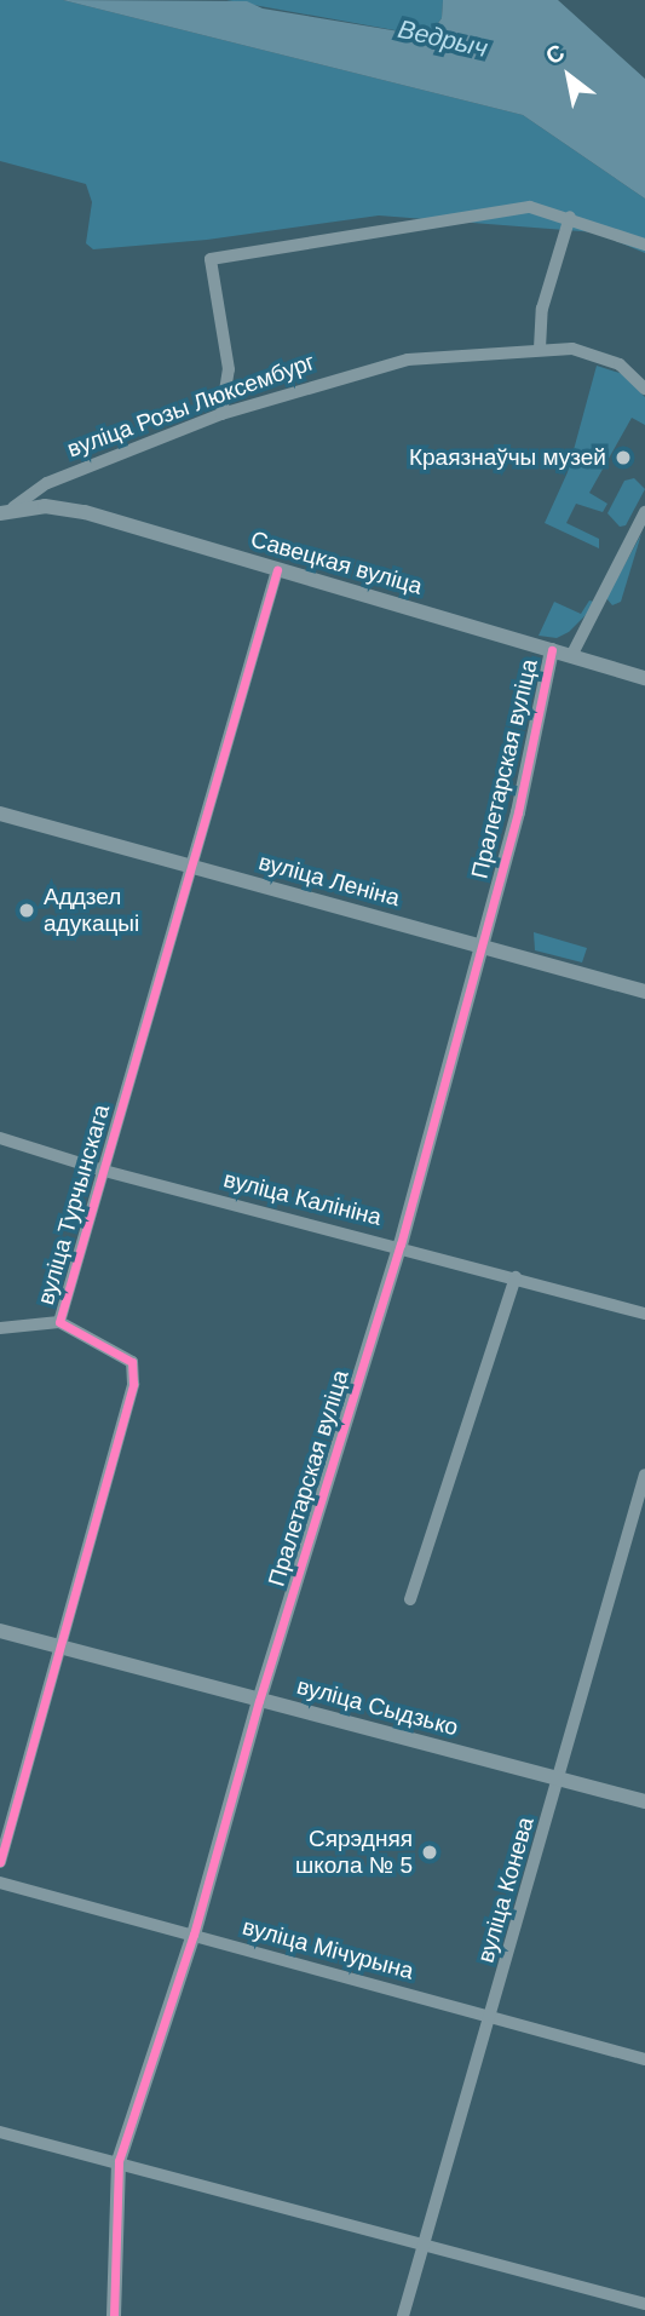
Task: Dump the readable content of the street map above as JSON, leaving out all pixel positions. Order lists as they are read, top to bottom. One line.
{"streets":{"street":["вуліца Розы Люксембург","Савецкая вуліца","Пралетарская вуліца","вуліца Леніна","вуліца Калініна","вуліца Турчынскага","вуліца Сыдзько","вуліца Конева","вуліца Мічурына"]},"crossings":[["вуліца Розы Люксембург","Савецкая вуліца"],["Савецкая вуліца","Пралетарская вуліца"],["Савецкая вуліца","вуліца Турчынскага"],["Пралетарская вуліца","вуліца Леніна"],["Пралетарская вуліца","вуліца Калініна"],["Пралетарская вуліца","вуліца Сыдзько"],["Пралетарская вуліца","вуліца Мічурына"],["вуліца Леніна","вуліца Турчынскага"],["вуліца Калініна","вуліца Турчынскага"],["вуліца Турчынскага","вуліца Сыдзько"],["вуліца Сыдзько","вуліца Конева"],["вуліца Конева","вуліца Мічурына"]],"water":["Ведрыч"],"places":["Краязнаўчы музей","Аддзел адукацыі","Сярэдняя школа № 5"],"north":"top left"}
